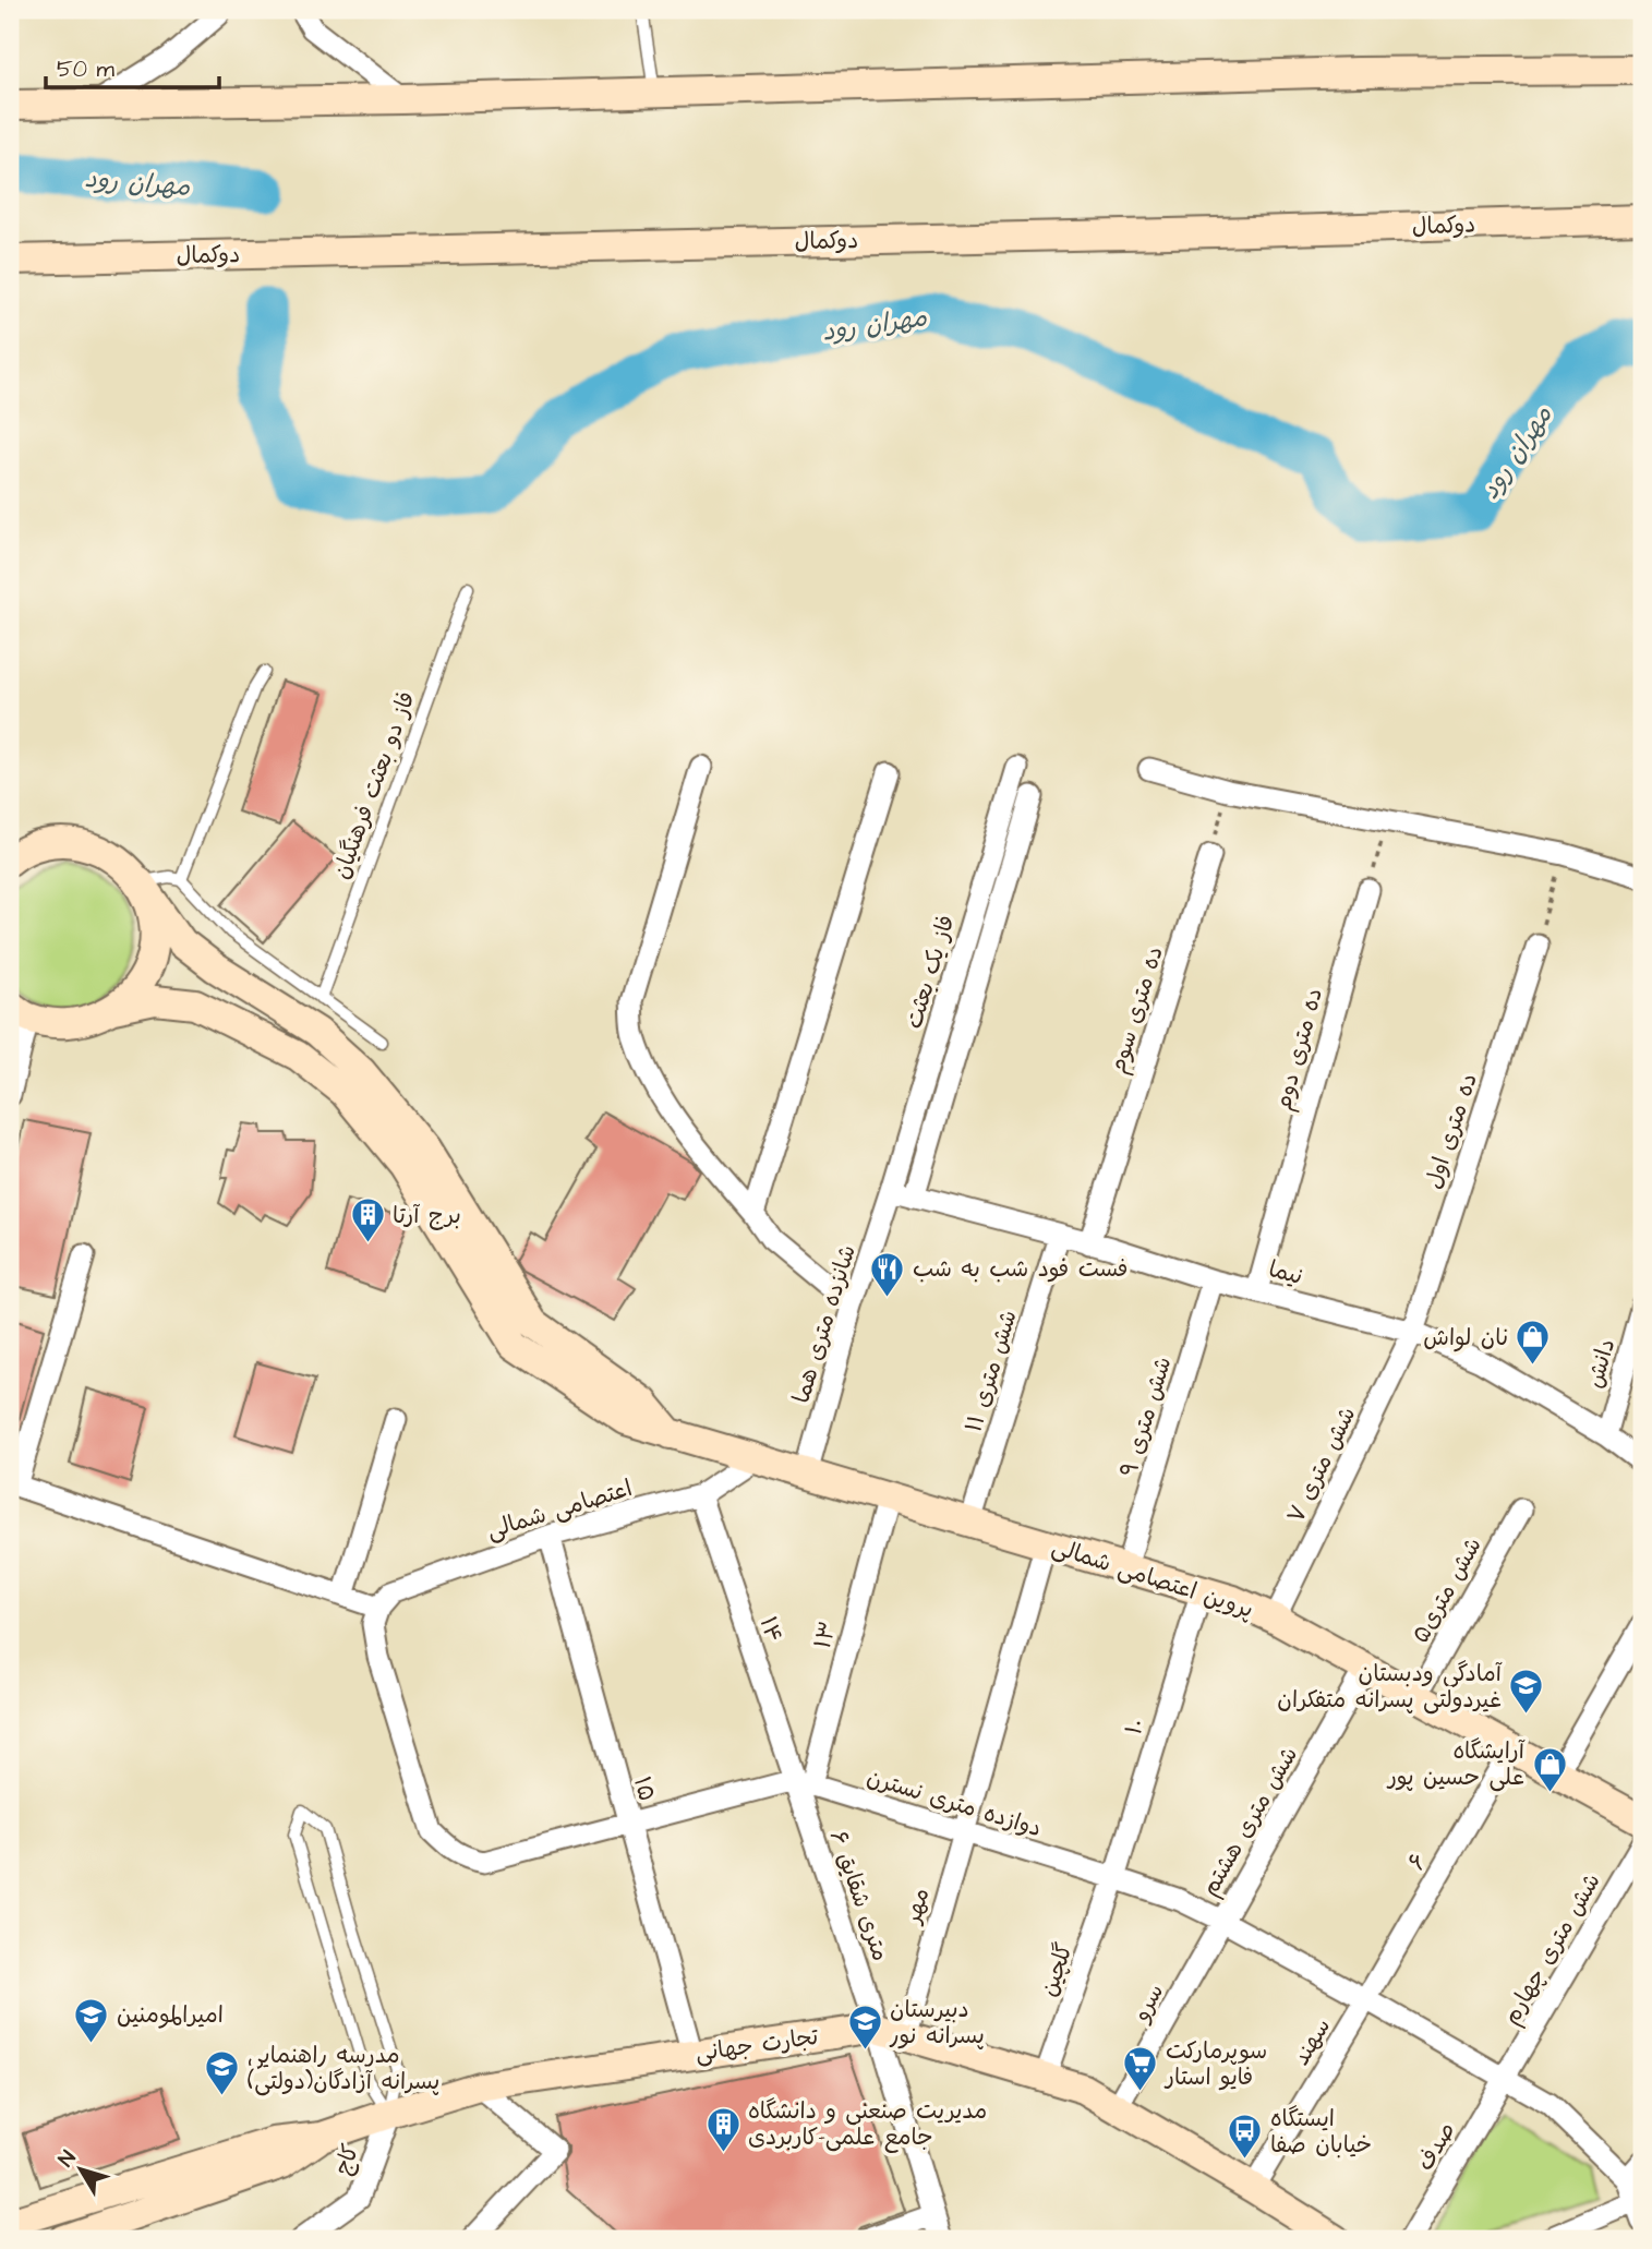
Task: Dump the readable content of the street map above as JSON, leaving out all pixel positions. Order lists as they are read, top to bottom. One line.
{"streets":{"main road":["دوکمال","پروین اعتصامی شمالی","تجارت جهانی"],"street":["فاز یک بعثت","ده متری سوم","ده متری دوم","ده متری اول","نیما","شانزده متری هما","دانش","۱۱ شش متری","۹ شش متری","۷ شش متری","اعتصامی شمالی","۵شش متری","۱۴","۱۳","۱۰","۱۵","دوازده متری نسترن","شش متری هشتم","۶","۶ متری شقایق","مهر","شش متری چهارم","گلچین","سرو","سهند","صدف","کاج"],"lane":["فاز دو بعثت فرهنگیان"]},"crossings":[["فاز یک بعثت","نیما"],["فاز یک بعثت","شانزده متری هما"],["ده متری سوم","نیما"],["ده متری دوم","نیما"],["ده متری اول","نیما"],["ده متری اول","۷ شش متری"],["نیما","شانزده متری هما"],["نیما","دانش"],["نیما","۱۱ شش متری"],["نیما","۹ شش متری"],["نیما","۷ شش متری"],["شانزده متری هما","پروین اعتصامی شمالی"],["۱۱ شش متری","پروین اعتصامی شمالی"],["۹ شش متری","پروین اعتصامی شمالی"],["۷ شش متری","پروین اعتصامی شمالی"],["اعتصامی شمالی","پروین اعتصامی شمالی"],["اعتصامی شمالی","۱۴"],["اعتصامی شمالی","۱۵"],["پروین اعتصامی شمالی","۵شش متری"],["پروین اعتصامی شمالی","۱۳"],["پروین اعتصامی شمالی","۱۰"],["پروین اعتصامی شمالی","شش متری هشتم"],["پروین اعتصامی شمالی","۶"],["پروین اعتصامی شمالی","مهر"],["۱۴","۱۳"],["۱۴","دوازده متری نسترن"],["۱۴","۶ متری شقایق"],["۱۳","دوازده متری نسترن"],["۱۳","۶ متری شقایق"],["۱۰","دوازده متری نسترن"],["۱۰","گلچین"],["۱۵","تجارت جهانی"],["دوازده متری نسترن","شش متری هشتم"],["دوازده متری نسترن","۶"],["دوازده متری نسترن","۶ متری شقایق"],["دوازده متری نسترن","مهر"],["دوازده متری نسترن","شش متری چهارم"],["دوازده متری نسترن","گلچین"],["دوازده متری نسترن","سرو"],["دوازده متری نسترن","سهند"],["دوازده متری نسترن","صدف"],["شش متری هشتم","سرو"],["۶","سهند"],["۶ متری شقایق","تجارت جهانی"],["مهر","تجارت جهانی"],["شش متری چهارم","صدف"],["گلچین","تجارت جهانی"],["سرو","تجارت جهانی"],["سهند","تجارت جهانی"],["تجارت جهانی","کاج"]],"water":["مهران رود"],"places":{"building":["برج آرتا","مدیریت صنعنی و دانشگاه جامع علمی-کاربردی"],"restaurant":["فست فود شب به شب"],"shop":["نان لواش","آرایشگاه علی حسین پور"],"school or university":["آمادگی ودبستان غیردولتی پسرانه متفکران","امیرالمومنین","دبیرستان پسرانه نور","مدرسه راهنمایی پسرانه آزادگان(دولتی)"],"supermarket":["سوپرمارکت فایو استار"],"bus stop":["ایستگاه خیابان صفا"]},"scale_bar":"50 m","north":"top left"}
